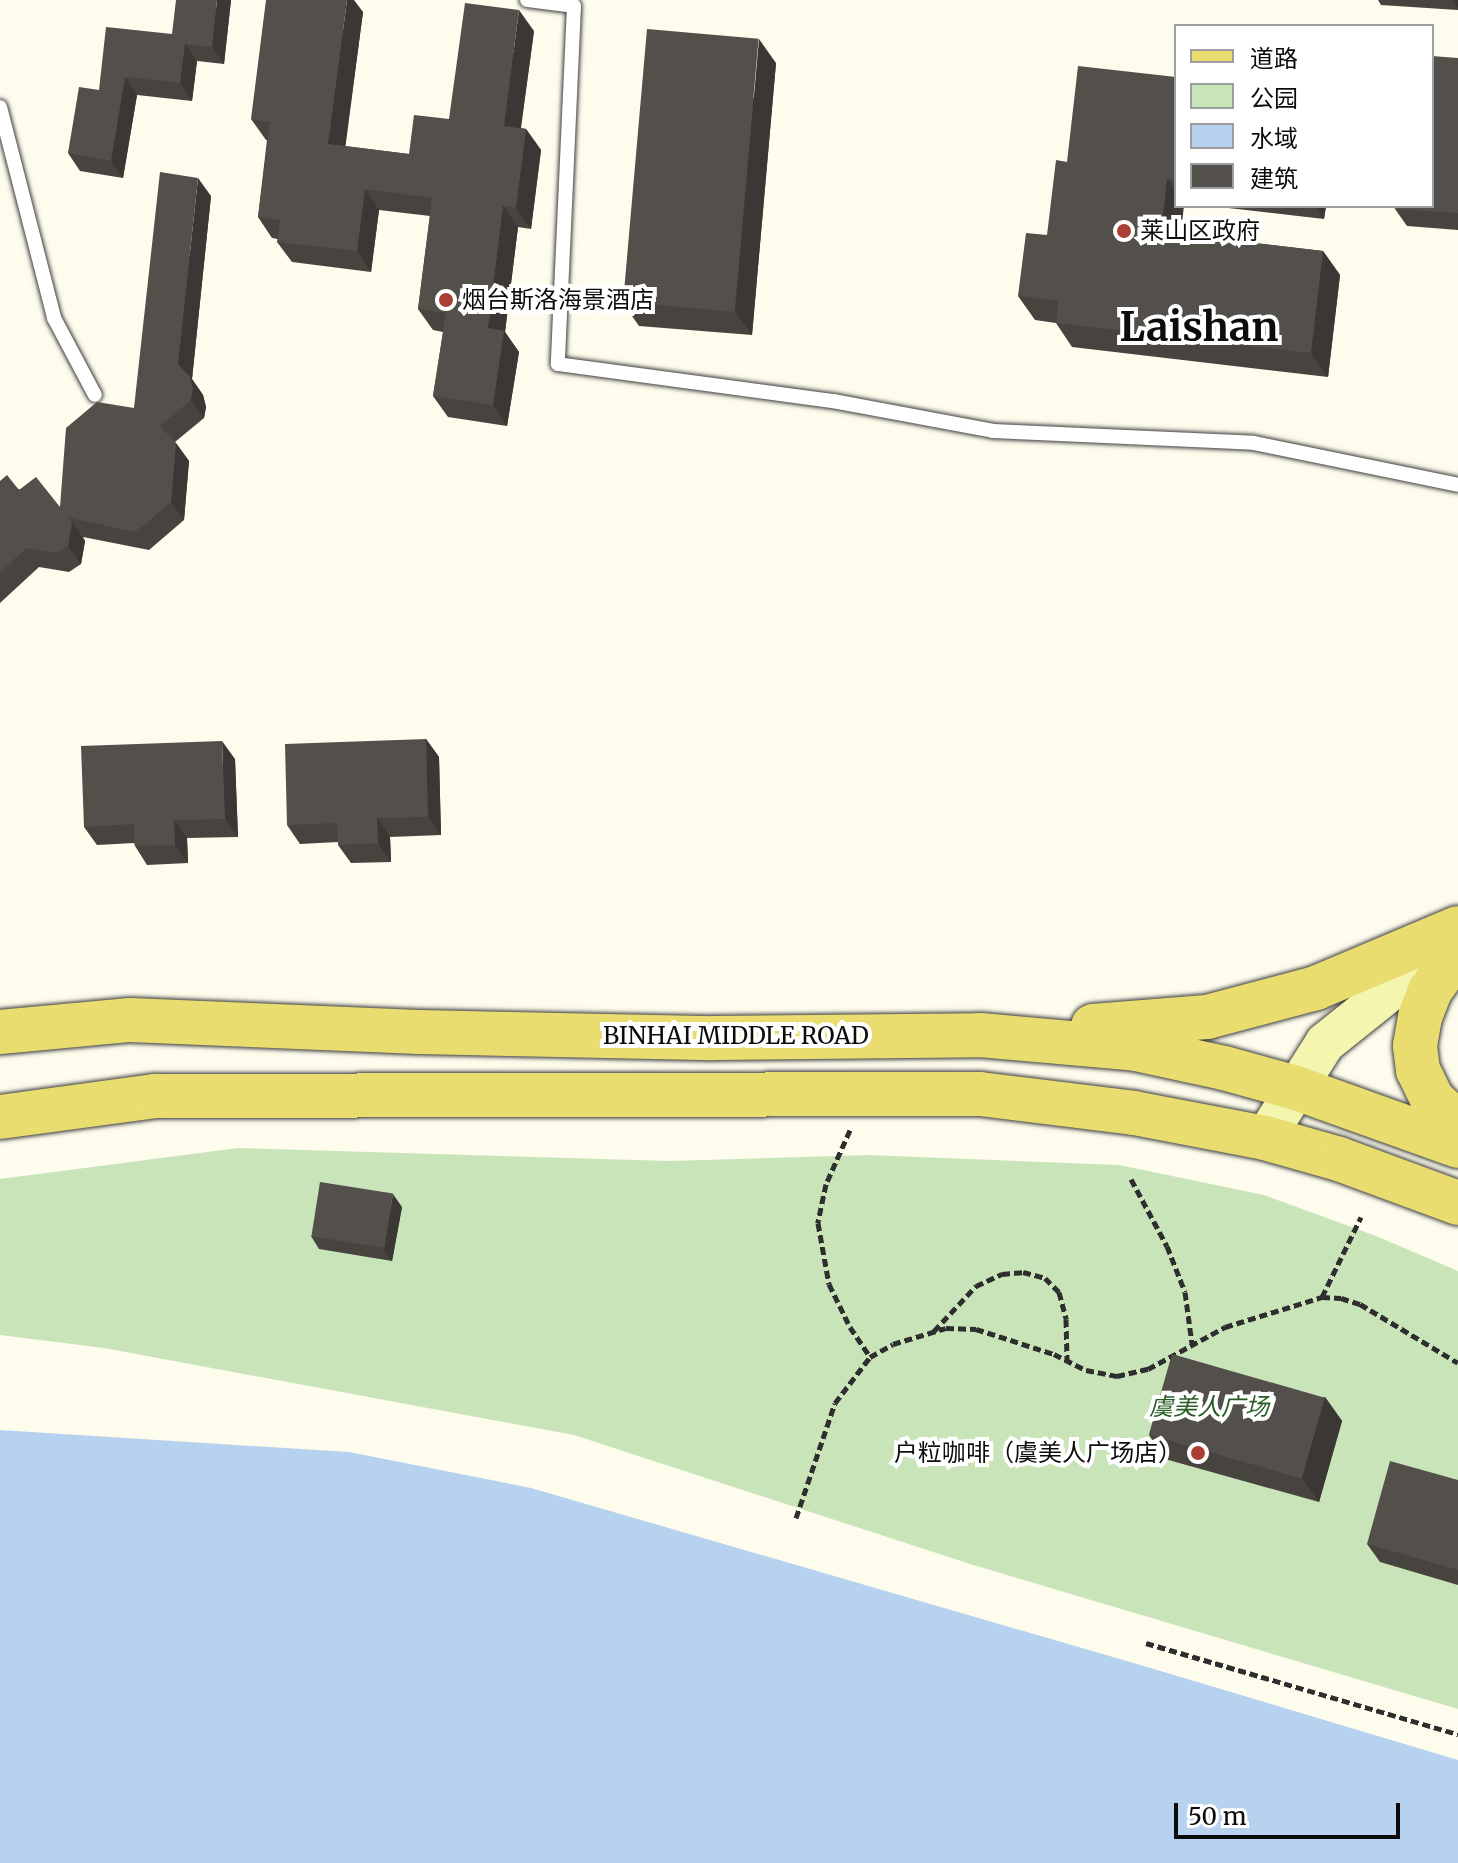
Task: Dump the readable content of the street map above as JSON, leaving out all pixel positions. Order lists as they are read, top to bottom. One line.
{"streets":{"main road":["BINHAI MIDDLE ROAD"]},"districts":["Laishan"],"parks":["虞美人广场"],"places":["莱山区政府","烟台斯洛海景酒店","户粒咖啡（虞美人广场店）"],"legend":["道路","公园","水域","建筑"],"scale_bar":"50 m"}
